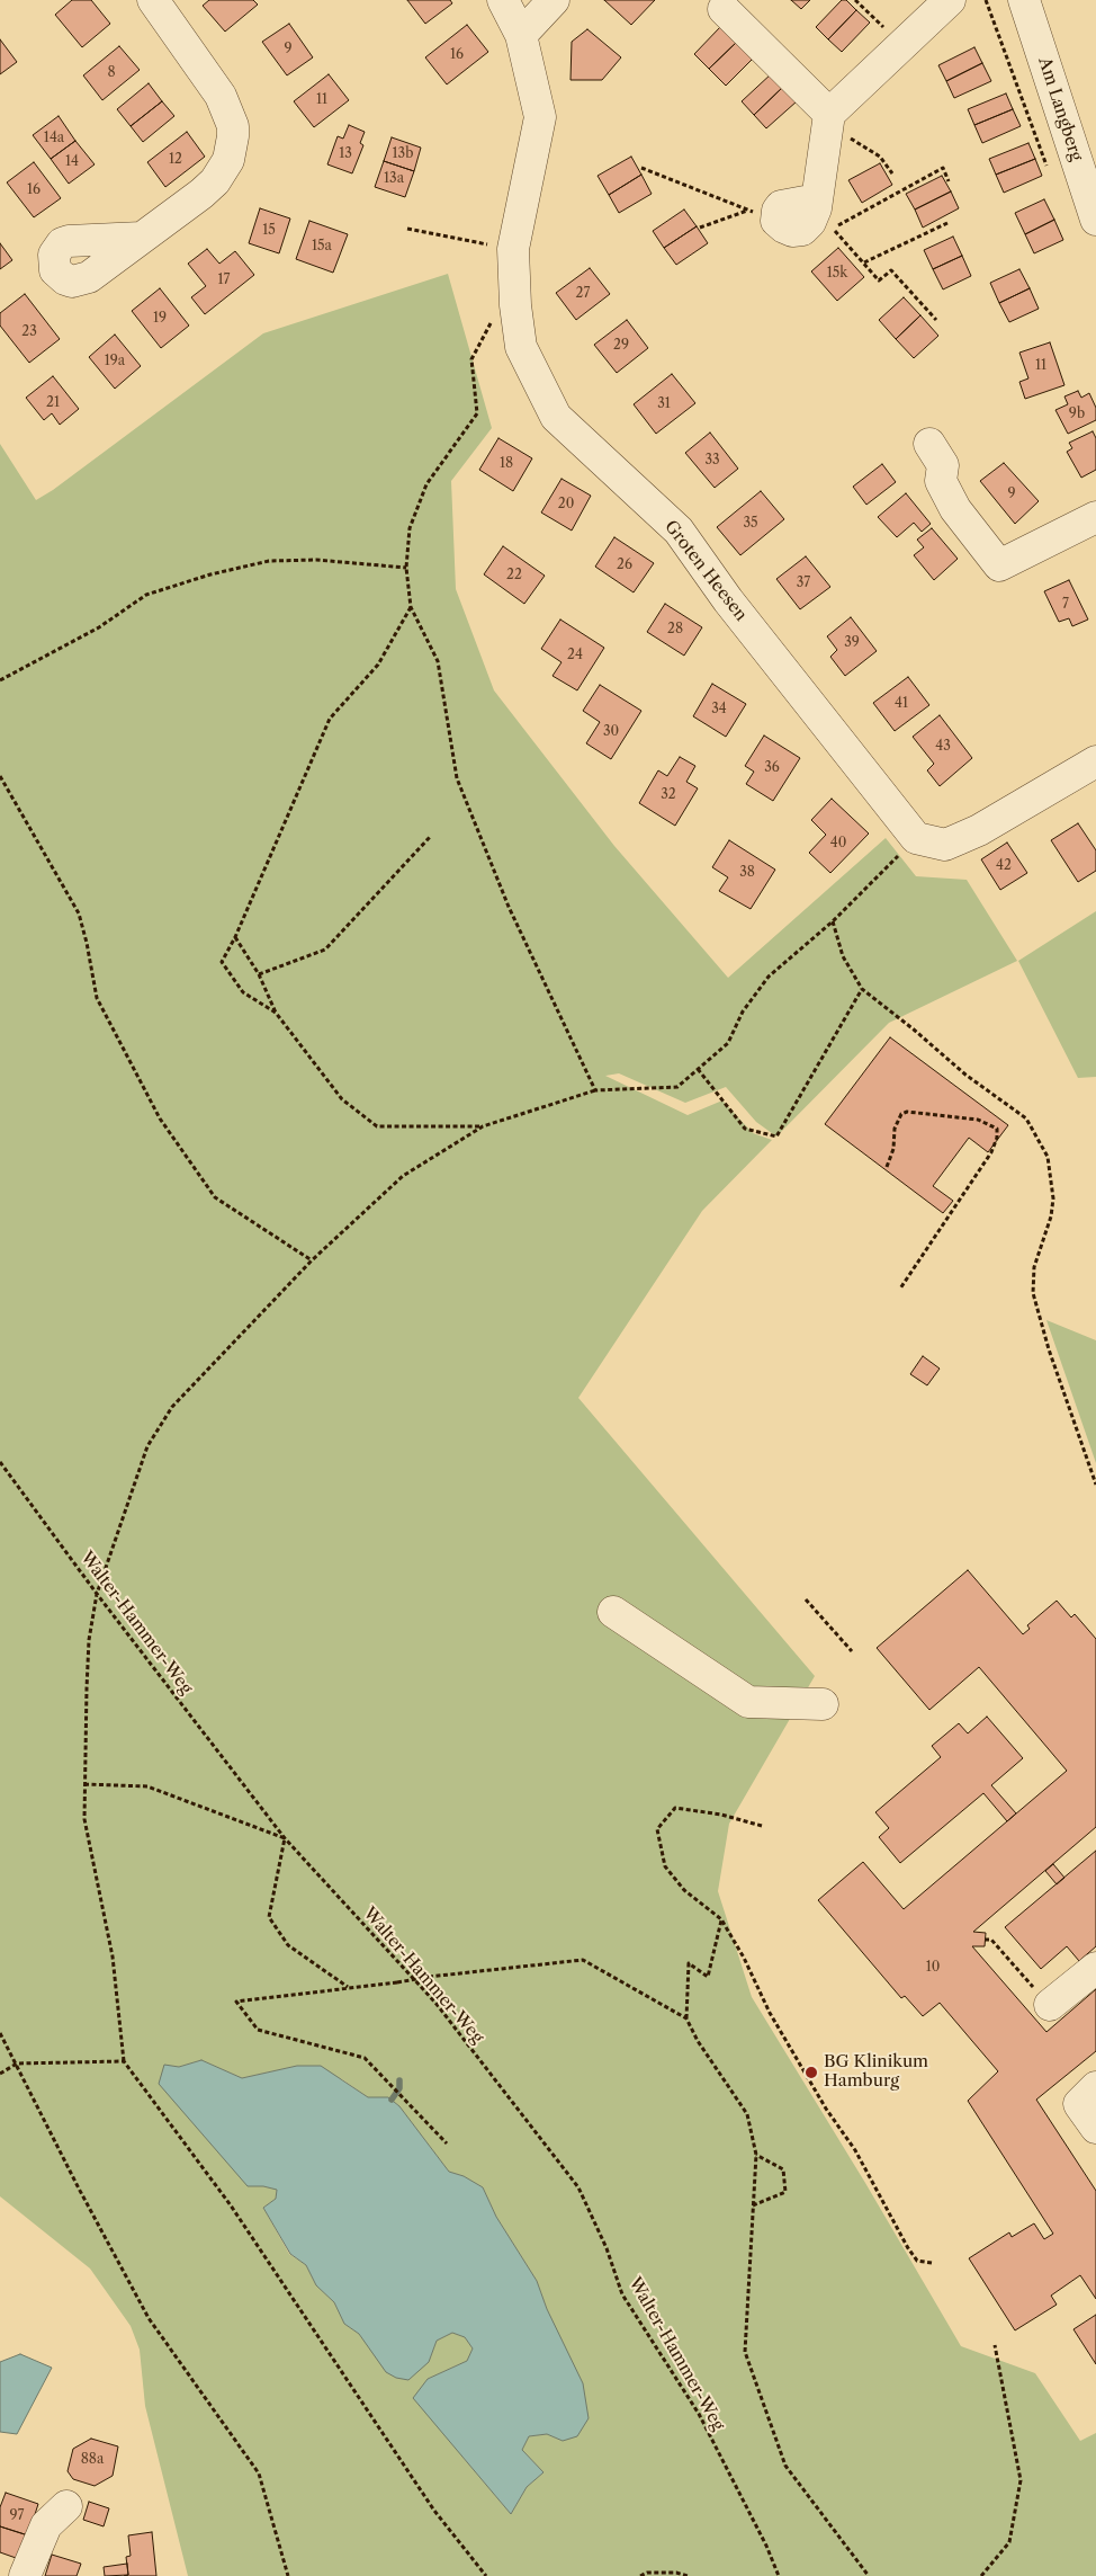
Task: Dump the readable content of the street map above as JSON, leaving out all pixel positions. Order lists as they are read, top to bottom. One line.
{"streets":{"street":["Am Langberg","Groten Heesen"],"path":["Walter-Hammer-Weg"]},"places":["BG Klinikum Hamburg"],"house_numbers":["9","16","8","11","14a","13","13b","12","14","13a","16","15","15a","15k","17","27","19","23","29","19a","11","21","31","9b","33","18","9","20","35","26","22","37","7","28","39","24","41","34","30","43","36","32","40","42","38","10","88a","97"]}
